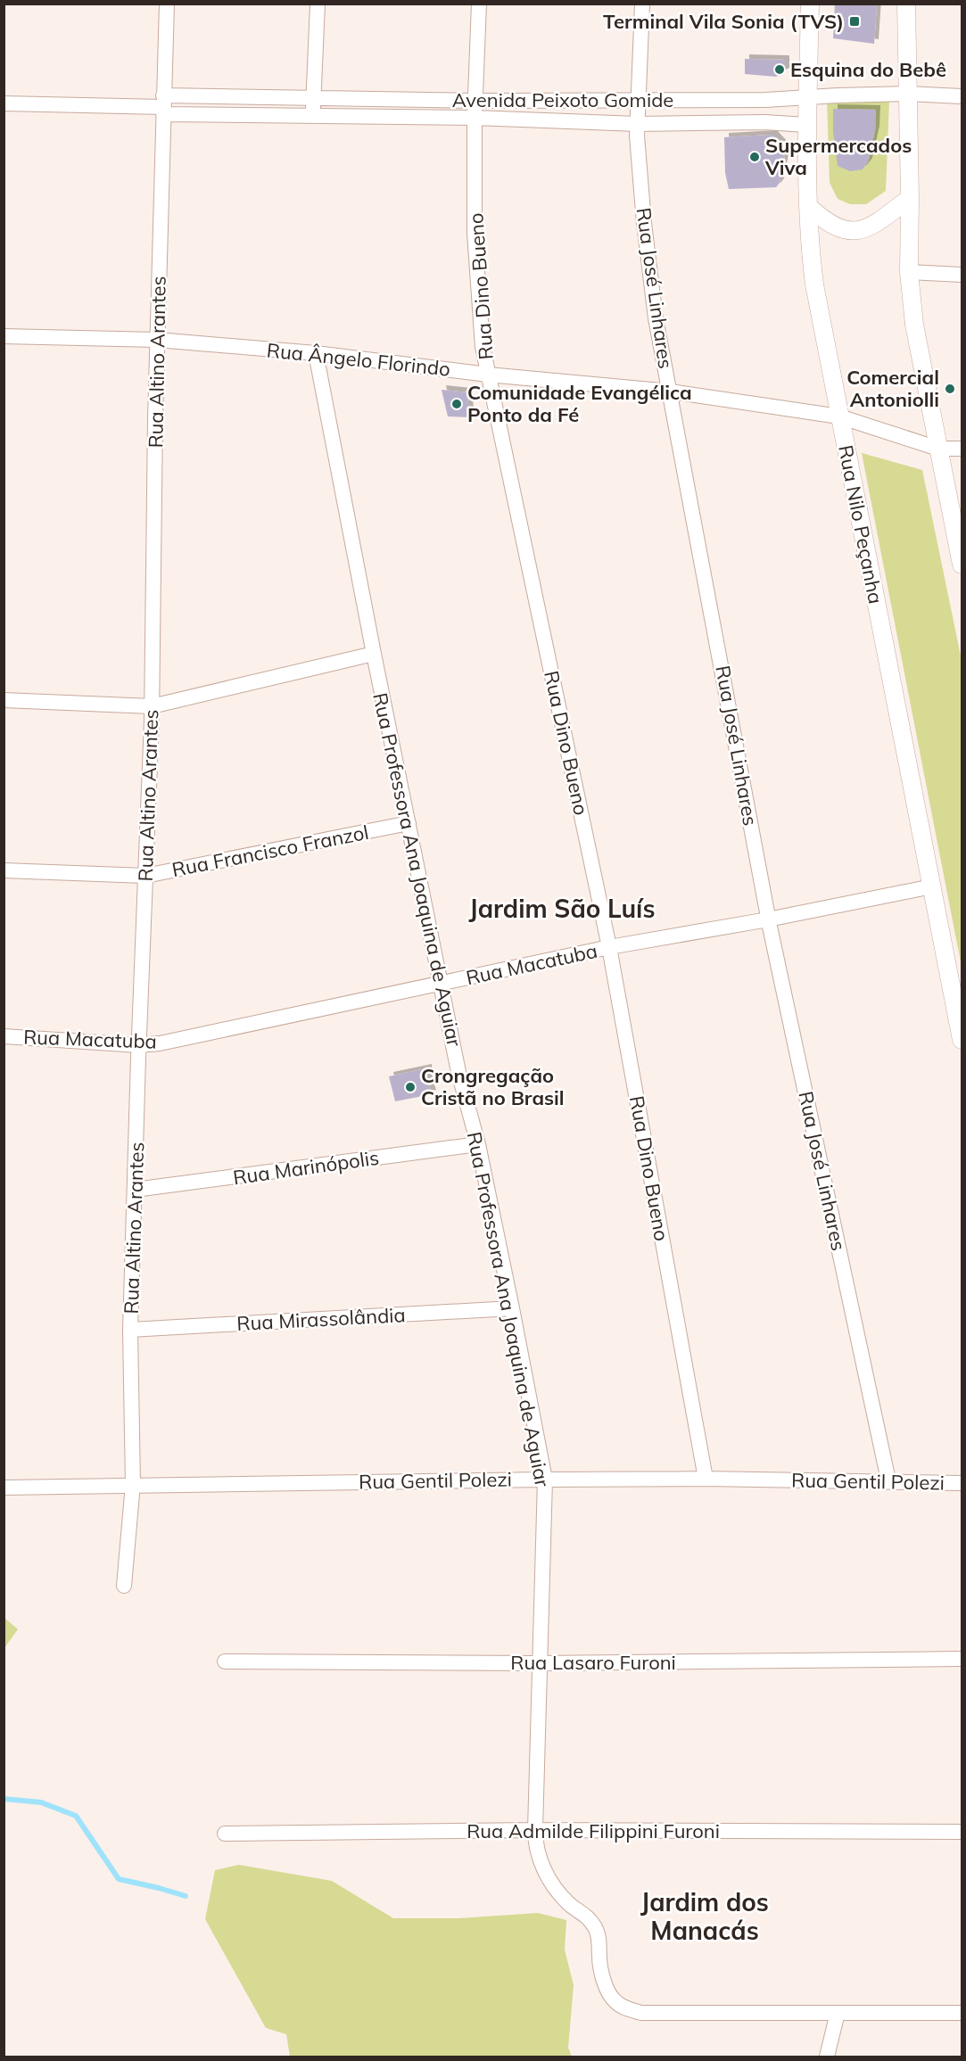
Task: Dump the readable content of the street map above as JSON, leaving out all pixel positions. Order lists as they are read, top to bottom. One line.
{"streets":{"street":["Avenida Peixoto Gomide","Rua Dino Bueno","Rua José Linhares","Rua Ângelo Florindo","Rua Altino Arantes","Rua Nilo Peçanha","Rua Francisco Franzol","Rua Professora Ana Joaquina de Aguiar","Rua Macatuba","Rua Marinópolis","Rua Mirassolândia","Rua Gentil Polezi","Rua Lasaro Furoni","Rua Admilde Filippini Furoni"]},"crossings":[["Avenida Peixoto Gomide","Rua Dino Bueno"],["Avenida Peixoto Gomide","Rua José Linhares"],["Avenida Peixoto Gomide","Rua Altino Arantes"],["Avenida Peixoto Gomide","Rua Nilo Peçanha"],["Rua Dino Bueno","Rua Ângelo Florindo"],["Rua Dino Bueno","Rua Macatuba"],["Rua Dino Bueno","Rua Gentil Polezi"],["Rua José Linhares","Rua Ângelo Florindo"],["Rua José Linhares","Rua Macatuba"],["Rua José Linhares","Rua Gentil Polezi"],["Rua Ângelo Florindo","Rua Altino Arantes"],["Rua Ângelo Florindo","Rua Nilo Peçanha"],["Rua Ângelo Florindo","Rua Professora Ana Joaquina de Aguiar"],["Rua Altino Arantes","Rua Francisco Franzol"],["Rua Altino Arantes","Rua Macatuba"],["Rua Altino Arantes","Rua Marinópolis"],["Rua Altino Arantes","Rua Mirassolândia"],["Rua Altino Arantes","Rua Gentil Polezi"],["Rua Nilo Peçanha","Rua Macatuba"],["Rua Francisco Franzol","Rua Professora Ana Joaquina de Aguiar"],["Rua Professora Ana Joaquina de Aguiar","Rua Macatuba"],["Rua Professora Ana Joaquina de Aguiar","Rua Marinópolis"],["Rua Professora Ana Joaquina de Aguiar","Rua Mirassolândia"],["Rua Professora Ana Joaquina de Aguiar","Rua Gentil Polezi"],["Rua Professora Ana Joaquina de Aguiar","Rua Lasaro Furoni"],["Rua Professora Ana Joaquina de Aguiar","Rua Admilde Filippini Furoni"]],"districts":["Jardim São Luís","Jardim dos Manacás"],"places":{"transit":["Terminal Vila Sonia (TVS)"],"other":["Esquina do Bebê","Supermercados Viva","Comercial Antoniolli","Comunidade Evangélica Ponto da Fé","Crongregação Cristã no Brasil"]}}
